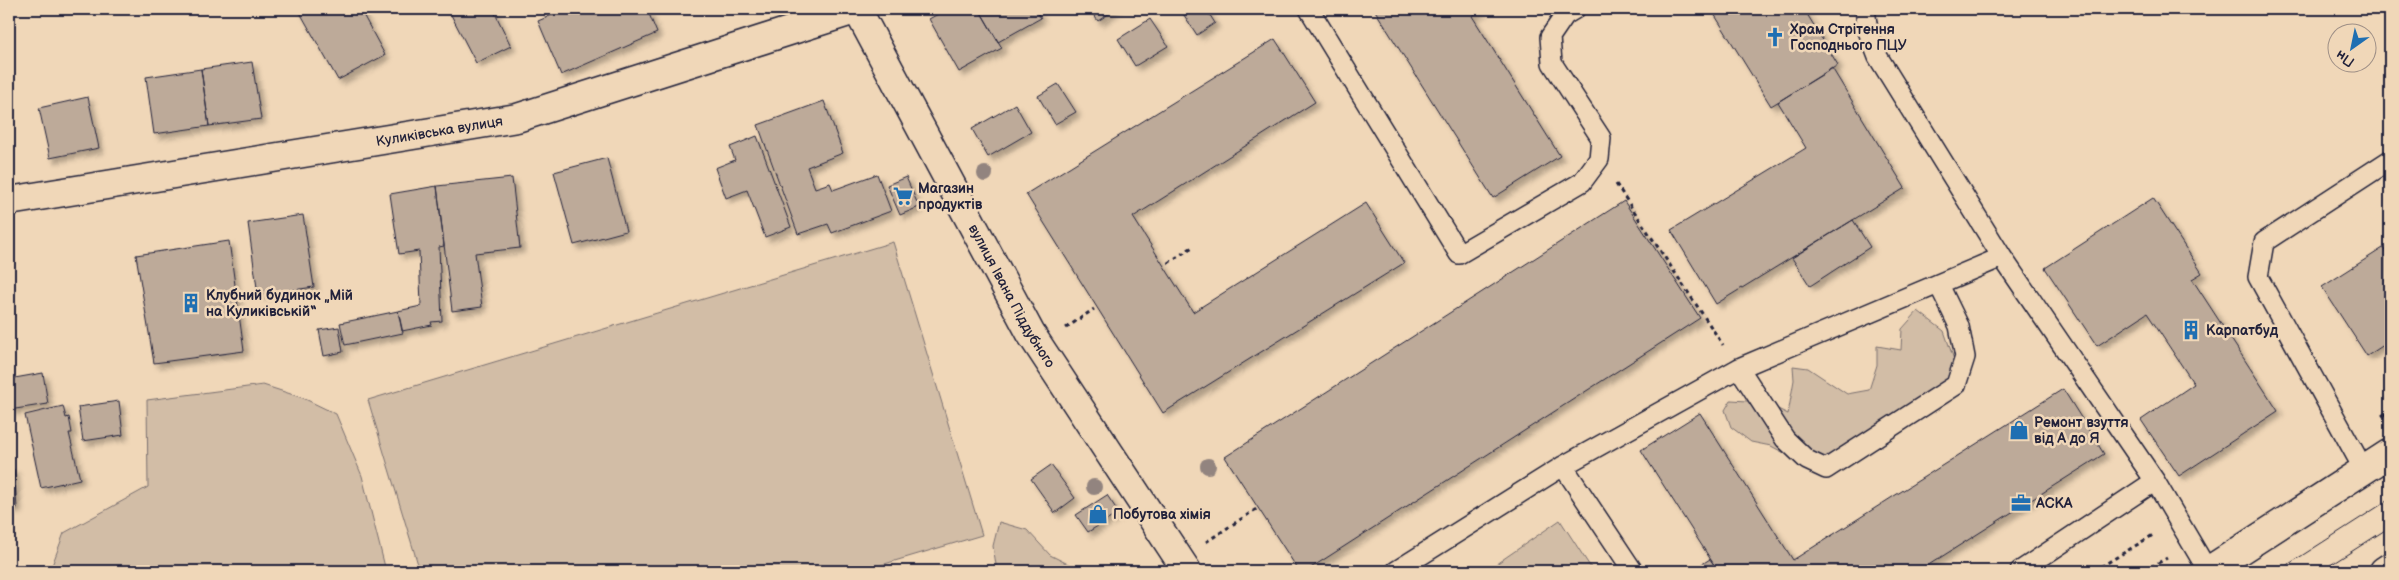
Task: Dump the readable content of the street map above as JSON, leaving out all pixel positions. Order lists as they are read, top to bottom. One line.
{"streets":{"street":["Куликівська вулиця","вулиця Івана Піддубного"]},"crossings":[["Куликівська вулиця","вулиця Івана Піддубного"]],"places":{"church":["Храм Стрітення Господнього ПЦУ"],"supermarket":["Магазин продуктів"],"building":["Клубний будинок „Мій на Куликівській“","Карпатбуд"],"shop":["Ремонт взуття від А до Я","Побутова хімія"],"office":["АСКА"]},"north":"bottom left"}
